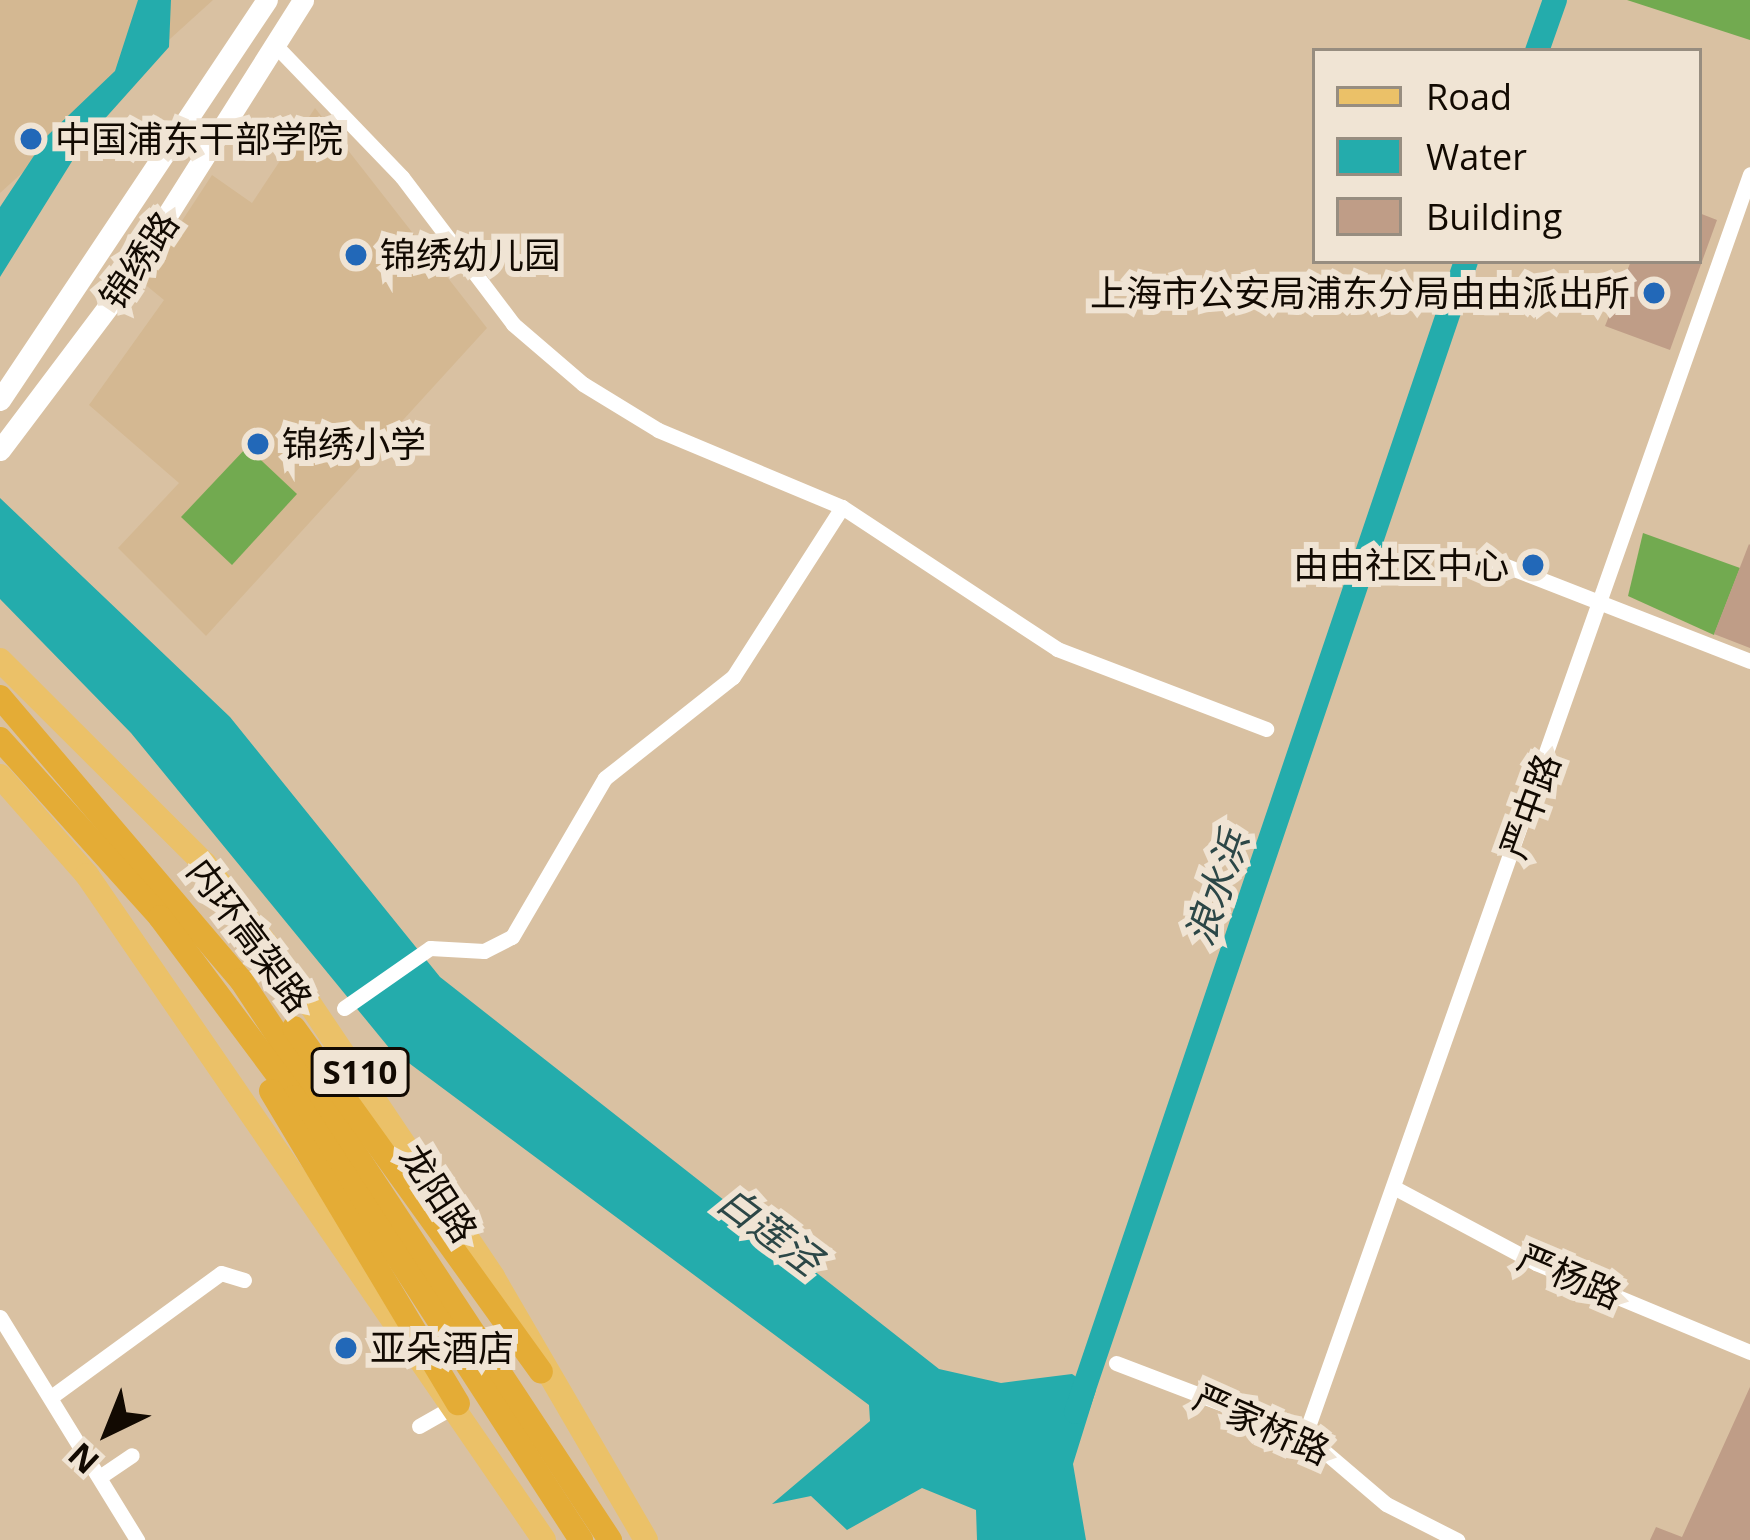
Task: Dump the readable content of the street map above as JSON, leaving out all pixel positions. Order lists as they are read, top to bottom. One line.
{"streets":{"highway":["内环高架路"],"main road":["锦绣路","S110","龙阳路"],"street":["严中路","严杨路","严家桥路"]},"crossings":[["严中路","严杨路"],["严中路","严家桥路"]],"water":["浪水浜","白莲泾"],"places":["中国浦东干部学院","锦绣幼儿园","上海市公安局浦东分局由由派出所","锦绣小学","由由社区中心","亚朵酒店"],"legend":["Road","Water","Building"],"north":"bottom left"}
